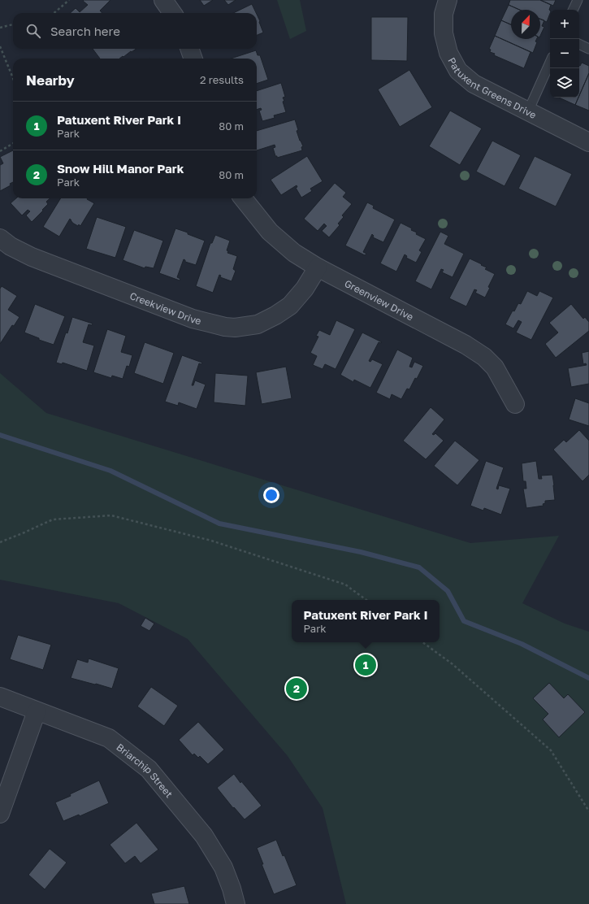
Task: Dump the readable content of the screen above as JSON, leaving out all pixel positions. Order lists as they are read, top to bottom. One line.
{"streets":{"street":["Patuxent Greens Drive","Greenview Drive","Creekview Drive","Briarchip Street"]},"crossings":[["Greenview Drive","Creekview Drive"]],"north":"top right","page":{"map_buttons":["+","−"],"search":"Search here","heading":["Nearby","2 results"],"list":[{"mark":"1","name":"Patuxent River Park I","note":"Park","value":"80 m"},{"mark":"2","name":"Snow Hill Manor Park","note":"Park","value":"80 m"}],"popup":["Patuxent River Park I","Park"],"pins":["1","2"]}}
